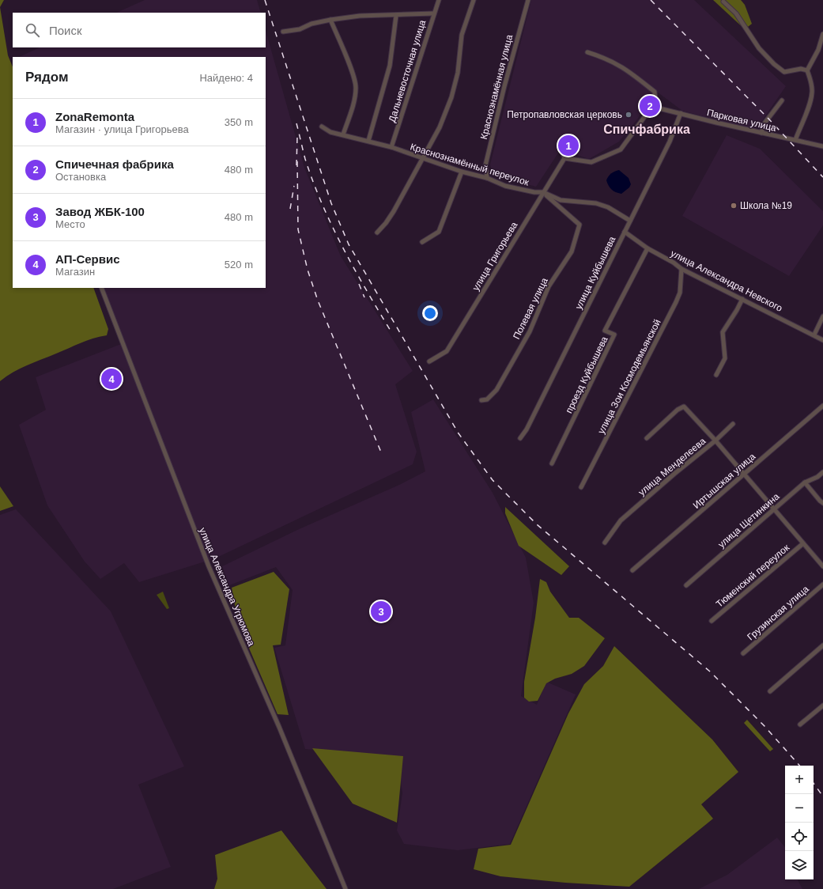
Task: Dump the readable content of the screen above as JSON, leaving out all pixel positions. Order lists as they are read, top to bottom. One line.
{"streets":{"street":["Дальневосточная улица","Краснознамённая улица","Парковая улица","Краснознамённый переулок","улица Григорьева","улица Куйбышева","улица Александра Невского","Полевая улица","проезд Куйбышева","улица Зои Космодемьянской","улица Менделеева","Иртышская улица","улица Щетинкина","Тюменский переулок","улица Александра Угрюмова","Грузинская улица"]},"crossings":[["Дальневосточная улица","Краснознамённый переулок"],["Краснознамённая улица","Краснознамённый переулок"],["Парковая улица","улица Куйбышева"],["Краснознамённый переулок","улица Григорьева"],["Краснознамённый переулок","улица Куйбышева"],["Краснознамённый переулок","Полевая улица"],["улица Григорьева","Полевая улица"],["улица Куйбышева","улица Александра Невского"],["улица Александра Невского","проезд Куйбышева"],["улица Александра Невского","улица Зои Космодемьянской"]],"districts":["Спичфабрика"],"places":["Петропавловская церковь","Школа №19"],"page":{"search":"Поиск","heading":["Рядом","Найдено: 4"],"pins":["2","1","4","3"],"list":[{"mark":"1","name":"ZonaRemonta","note":"Магазин · улица Григорьева","value":"350 m"},{"mark":"2","name":"Спичечная фабрика","note":"Остановка","value":"480 m"},{"mark":"3","name":"Завод ЖБК-100","note":"Место","value":"480 m"},{"mark":"4","name":"АП-Сервис","note":"Магазин","value":"520 m"}],"map_buttons":["+","−"]}}
